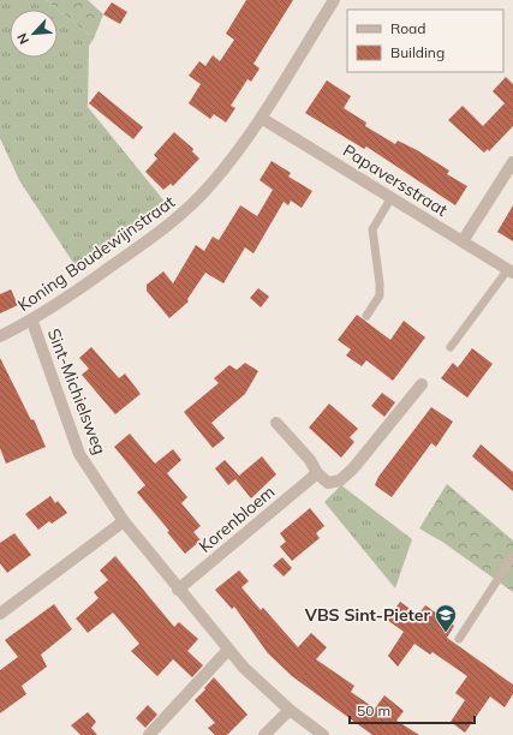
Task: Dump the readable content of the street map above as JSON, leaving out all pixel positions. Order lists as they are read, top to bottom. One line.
{"streets":{"street":["Papaversstraat","Koning Boudewijnstraat","Sint-Michielsweg","Korenbloem"]},"crossings":[["Papaversstraat","Koning Boudewijnstraat"],["Koning Boudewijnstraat","Sint-Michielsweg"],["Sint-Michielsweg","Korenbloem"]],"places":{"school or university":["VBS Sint-Pieter"]},"legend":["Road","Building"],"scale_bar":"50 m","north":"bottom left"}
